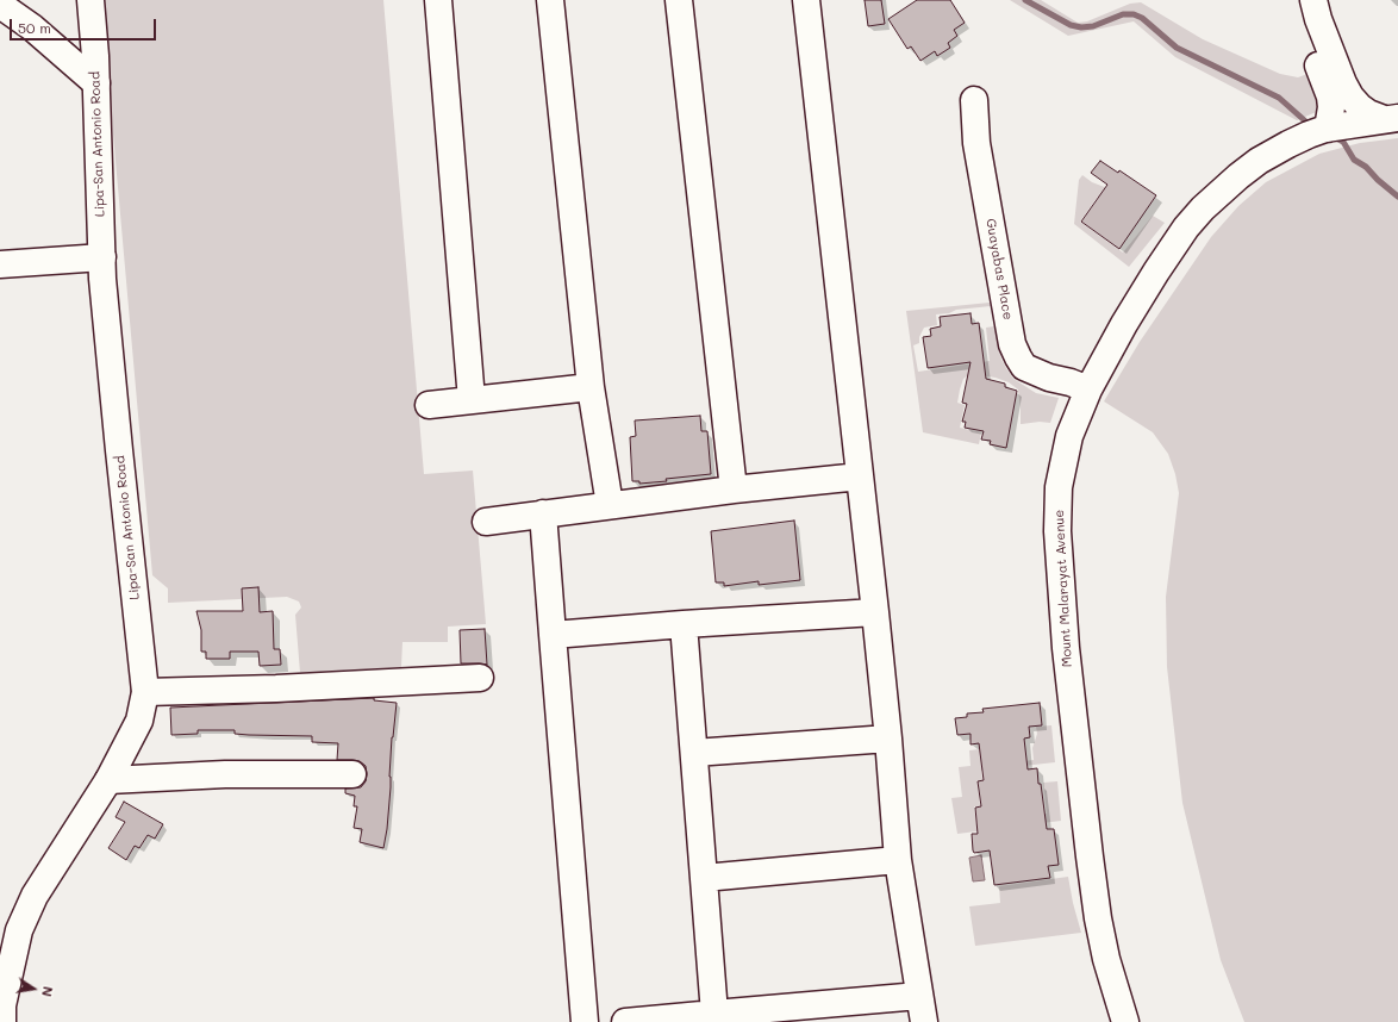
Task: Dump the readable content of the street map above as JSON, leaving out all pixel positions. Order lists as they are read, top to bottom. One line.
{"streets":{"street":["Lipa-San Antonio Road","Guayabas Place","Mount Malarayat Avenue"]},"crossings":[["Guayabas Place","Mount Malarayat Avenue"]],"scale_bar":"50 m","north":"right"}
